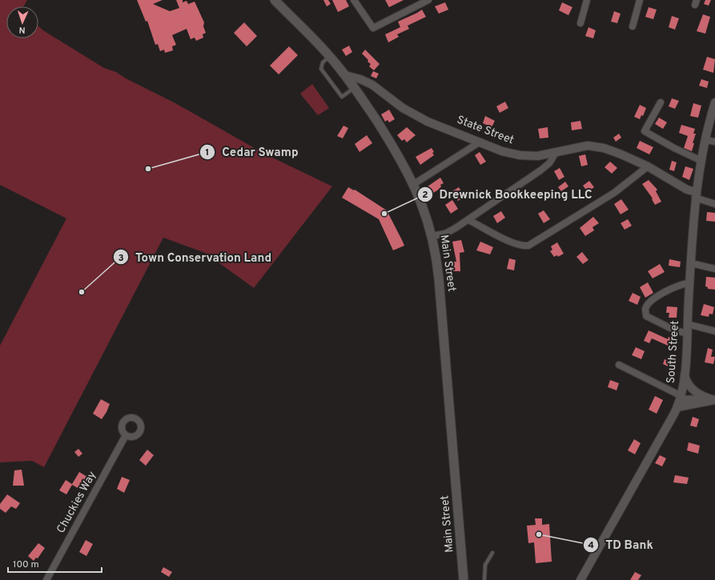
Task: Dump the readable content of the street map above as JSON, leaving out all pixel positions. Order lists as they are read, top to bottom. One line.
{"streets":{"main road":["Main Street"],"street":["State Street","South Street","Chuckies Way"]},"crossings":[["State Street","Main Street"],["State Street","South Street"]],"places":["Cedar Swamp","Drewnick Bookkeeping LLC","Town Conservation Land","TD Bank"],"scale_bar":"100 m","north":"bottom"}
